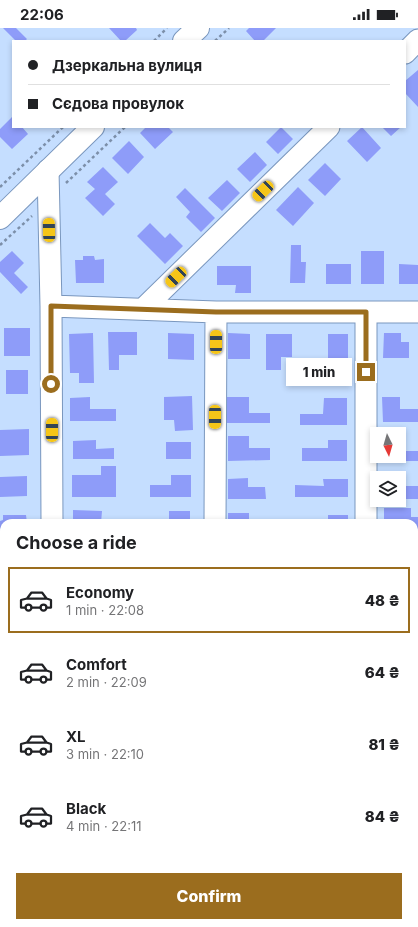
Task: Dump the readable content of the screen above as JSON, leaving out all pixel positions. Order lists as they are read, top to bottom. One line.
{"north":"bottom","page":{"status":"22:06","banner":["Дзеркальна вулиця","Сєдова провулок"],"bubble":"1 min","heading":"Choose a ride","list":[{"name":"Economy","note":"1 min · 22:08","value":"48 ₴"},{"name":"Comfort","note":"2 min · 22:09","value":"64 ₴"},{"name":"XL","note":"3 min · 22:10","value":"81 ₴"},{"name":"Black","note":"4 min · 22:11","value":"84 ₴"}],"buttons":"Confirm"}}
